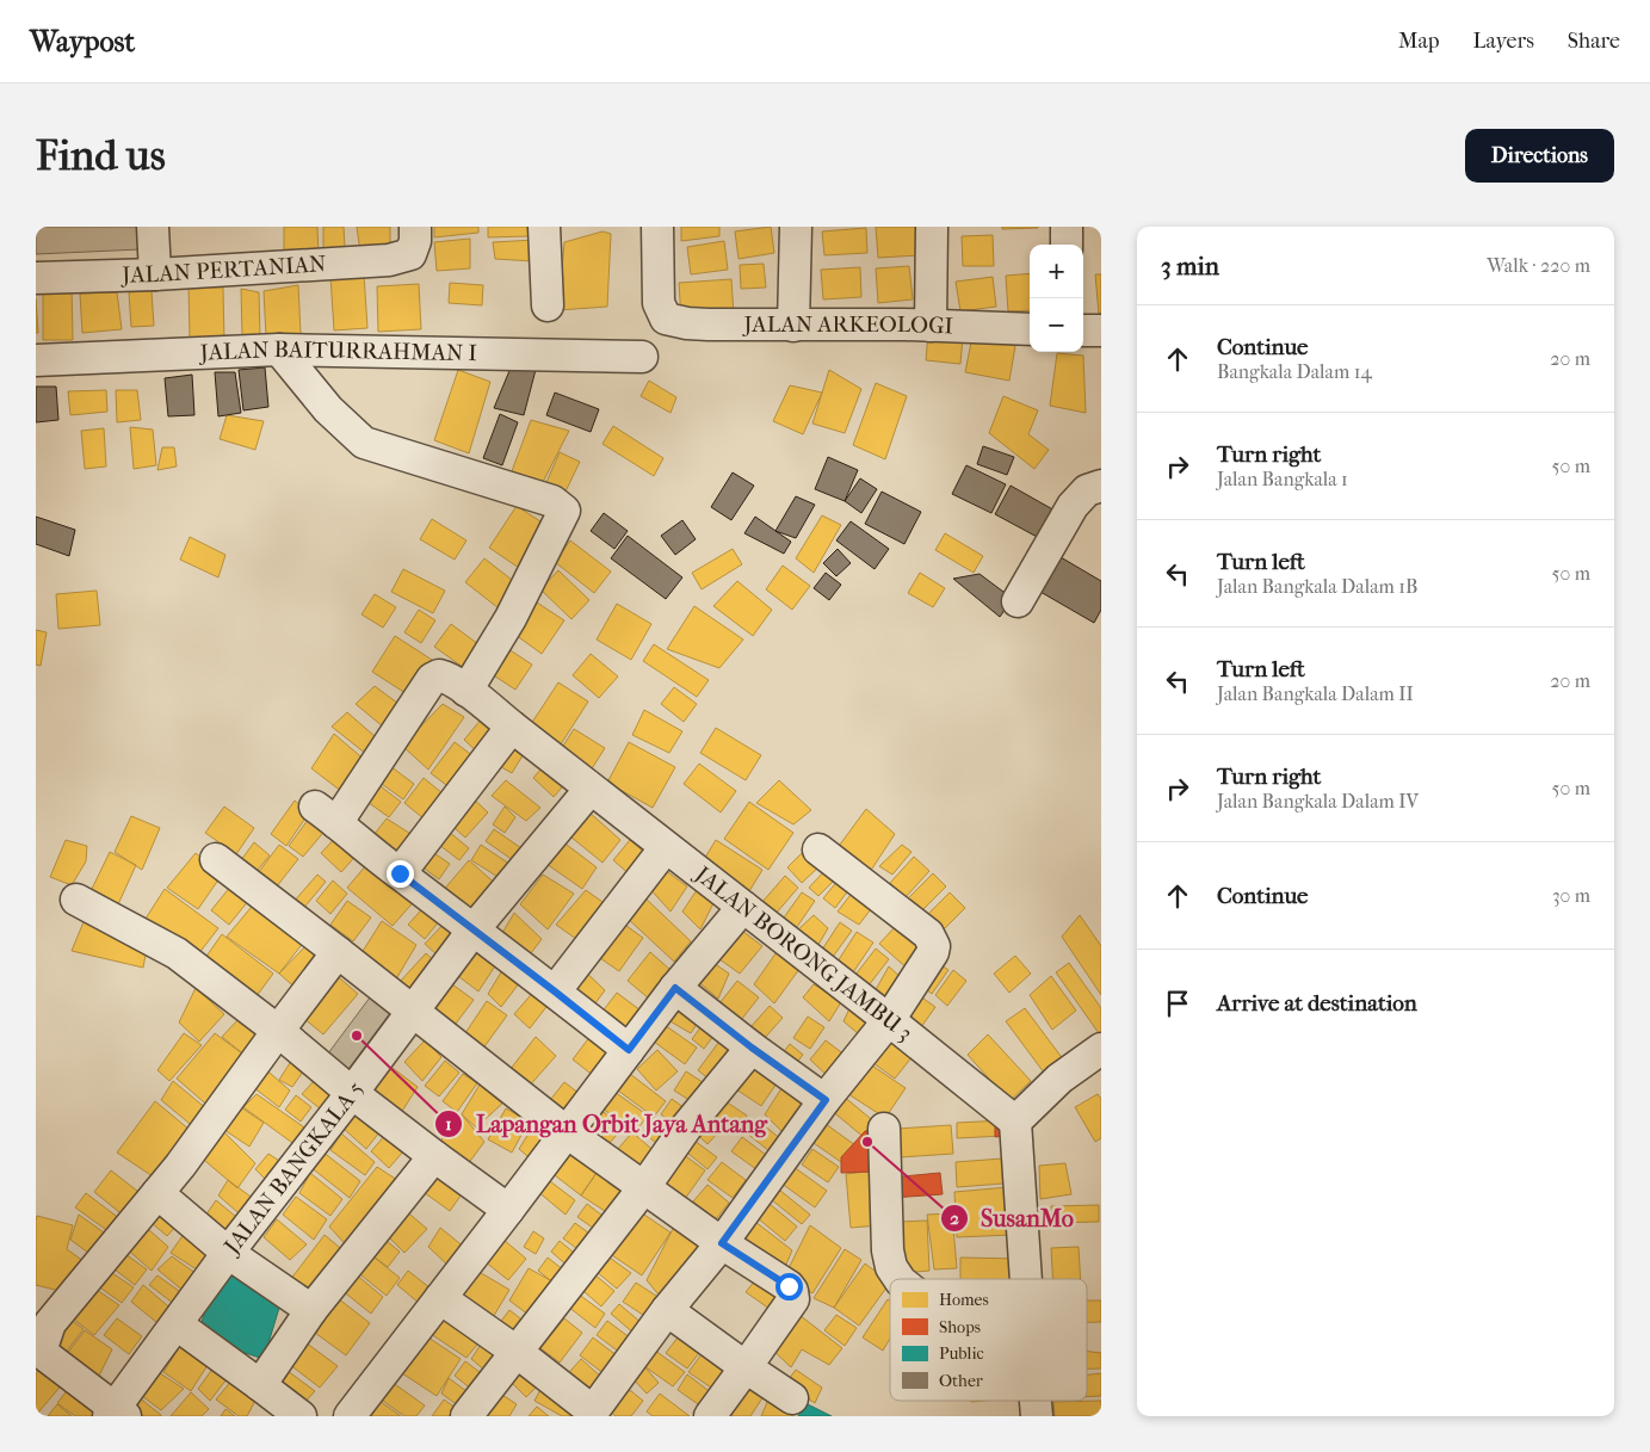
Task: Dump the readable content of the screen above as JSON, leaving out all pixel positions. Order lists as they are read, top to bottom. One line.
{"streets":{"street":["JALAN PERTANIAN","JALAN ARKEOLOGI","JALAN BAITURRAHMAN I","JALAN BORONG JAMBU 3","JALAN BANGKALA 5"]},"crossings":[["JALAN BORONG JAMBU 3","JALAN BANGKALA 5"]],"places":["Lapangan Orbit Jaya Antang","SusanMo"],"legend":["Homes","Shops","Public","Other"],"page":{"header":"Waypost","nav":["Map","Layers","Share"],"buttons":"Directions","title":"Find us","heading":["3 min","Walk · 220 m"],"map_buttons":["+","−"],"list":[["Continue","Bangkala Dalam 14","20 m"],["Turn right","Jalan Bangkala 1","50 m"],["Turn left","Jalan Bangkala Dalam 1B","50 m"],["Turn left","Jalan Bangkala Dalam II","20 m"],["Turn right","Jalan Bangkala Dalam IV","50 m"],["Continue","30 m"],"Arrive at destination"]}}
